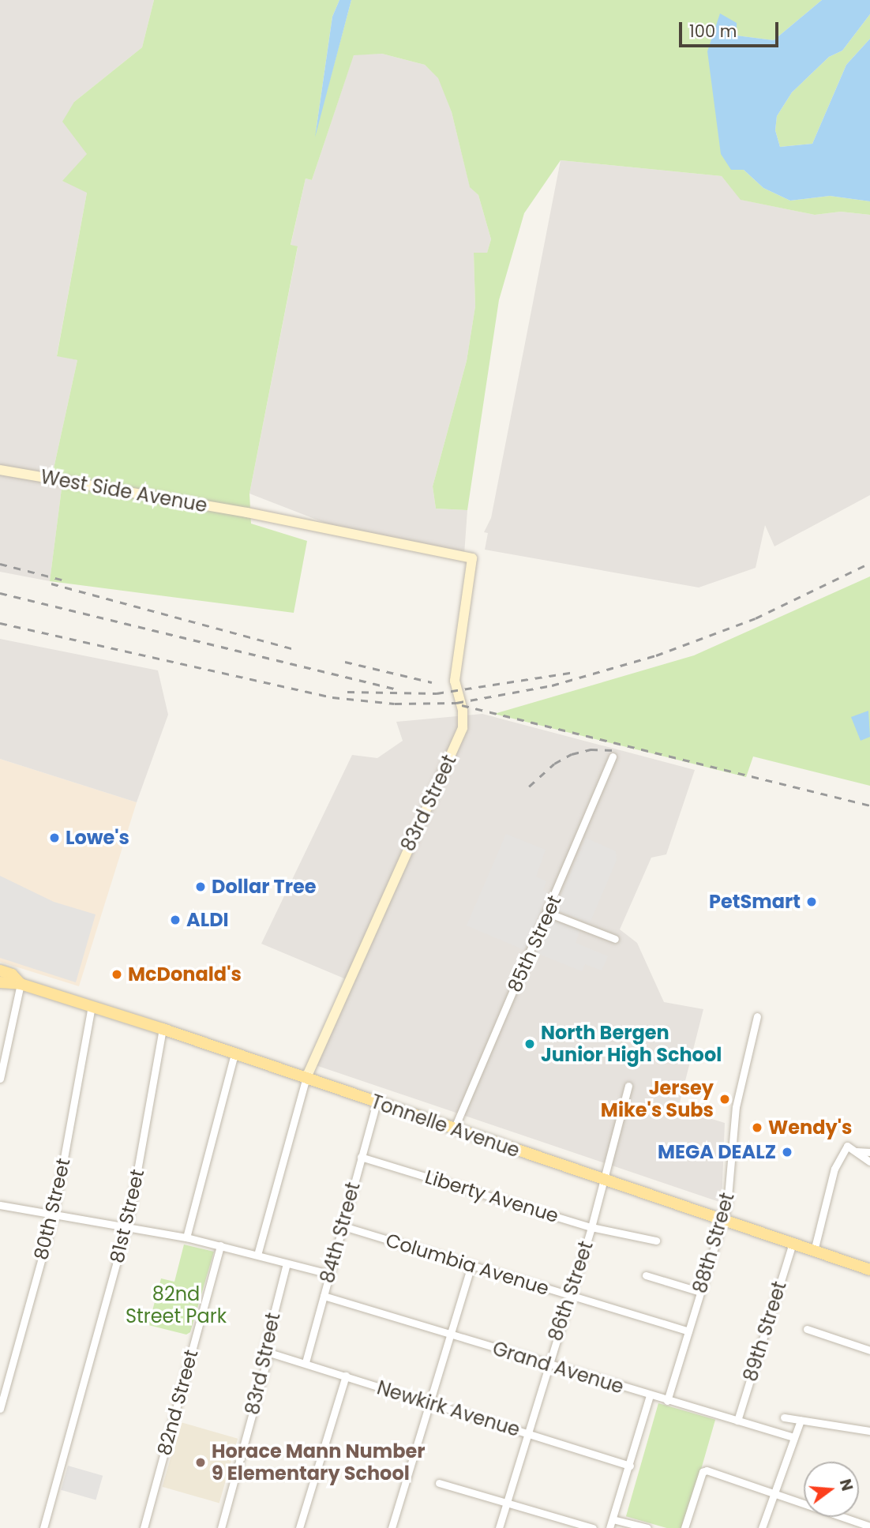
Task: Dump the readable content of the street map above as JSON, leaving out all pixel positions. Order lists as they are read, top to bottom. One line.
{"streets":{"main road":["Tonnelle Avenue"],"street":["West Side Avenue","83rd Street","85th Street","Liberty Avenue","80th Street","81st Street","84th Street","88th Street","Columbia Avenue","86th Street","89th Street","Grand Avenue","82nd Street","Newkirk Avenue"]},"crossings":[["West Side Avenue","83rd Street"],["83rd Street","Tonnelle Avenue"],["83rd Street","Newkirk Avenue"],["85th Street","Tonnelle Avenue"],["Tonnelle Avenue","80th Street"],["Tonnelle Avenue","81st Street"],["Tonnelle Avenue","84th Street"],["Tonnelle Avenue","88th Street"],["Tonnelle Avenue","86th Street"],["Tonnelle Avenue","89th Street"],["Liberty Avenue","84th Street"],["Liberty Avenue","86th Street"],["84th Street","Columbia Avenue"],["84th Street","Grand Avenue"],["84th Street","Newkirk Avenue"],["88th Street","Columbia Avenue"],["88th Street","Grand Avenue"],["Columbia Avenue","86th Street"],["86th Street","Grand Avenue"],["86th Street","Newkirk Avenue"],["89th Street","Grand Avenue"]],"parks":["82nd Street Park"],"places":["Lowe's","Dollar Tree","PetSmart","ALDI","McDonald's","North Bergen Junior High School","Jersey Mike's Subs","Wendy's","MEGA DEALZ","Horace Mann Number 9 Elementary School"],"scale_bar":"100 m","north":"right"}
